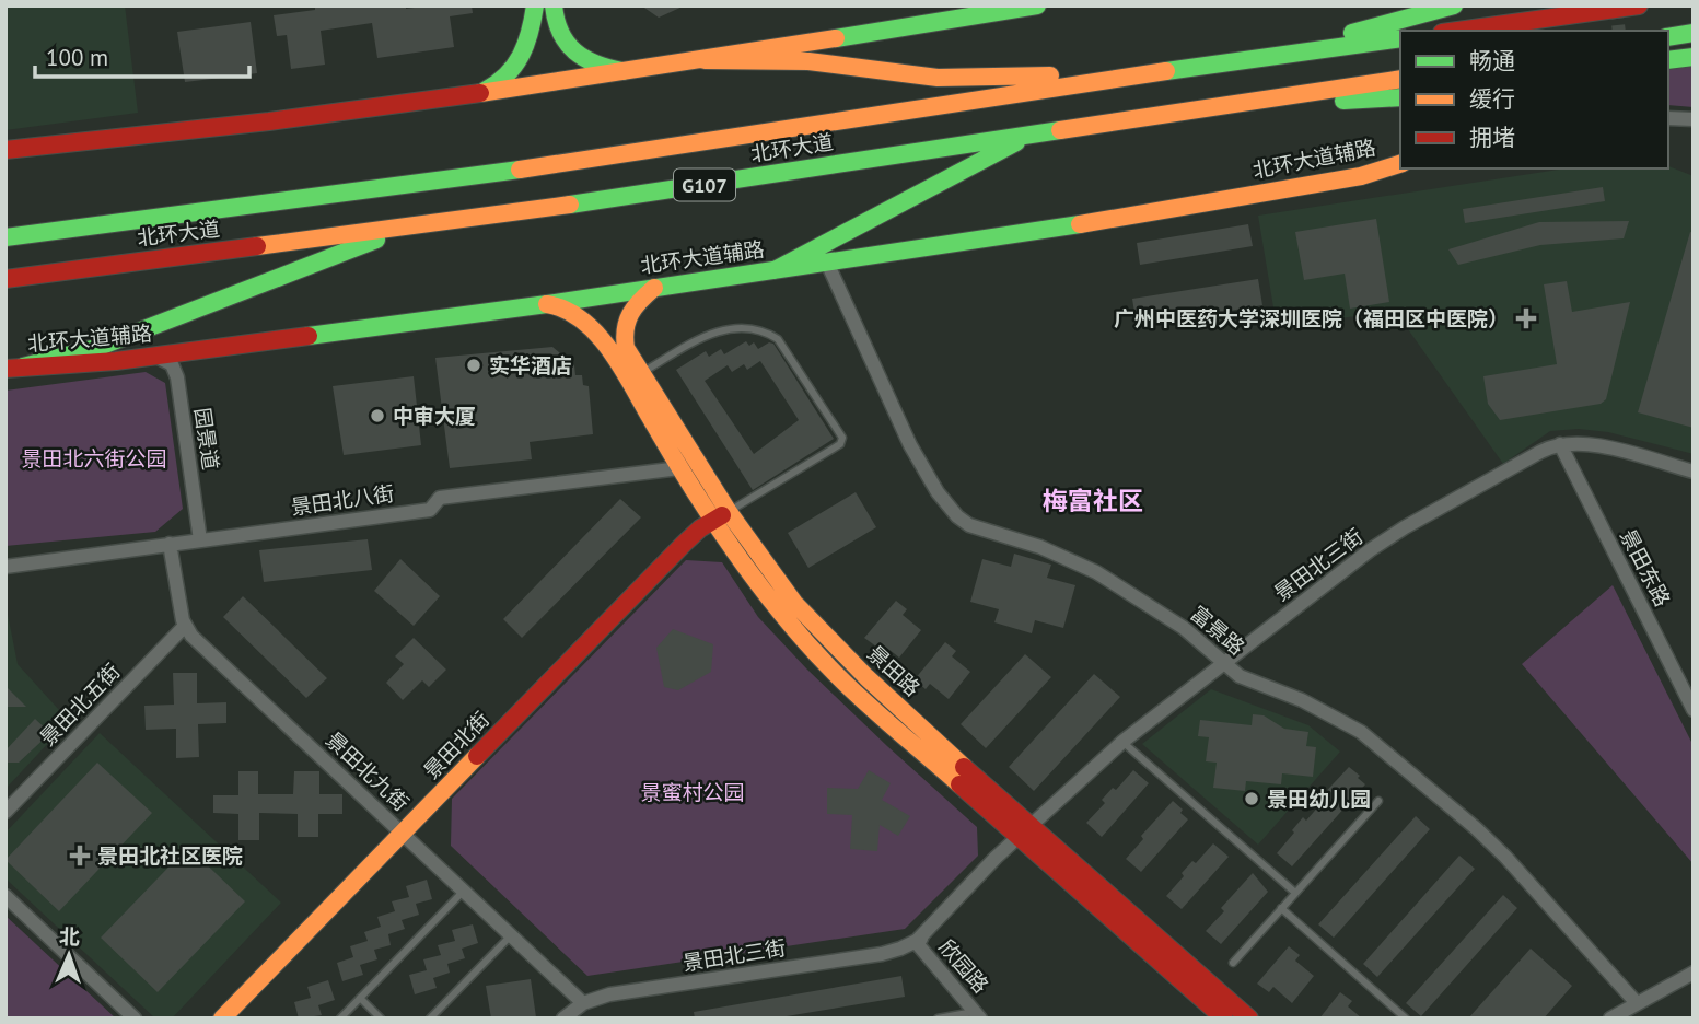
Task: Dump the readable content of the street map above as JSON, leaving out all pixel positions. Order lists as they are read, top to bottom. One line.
{"streets":{"main road":["北环大道","北环大道辅路","G107","景田路","景田北街"],"street":["园景道","景田北八街","景田北三街","景田东路","富景路","景田北五街","景田北九街","欣园路"]},"crossings":[["北环大道辅路","园景道"],["北环大道辅路","富景路"],["北环大道辅路","景田路"],["园景道","景田北八街"],["景田北八街","景田路"],["景田北三街","景田东路"],["景田北三街","富景路"],["景田北三街","景田路"],["景田北三街","景田北九街"],["景田北三街","欣园路"],["景田路","景田北街"],["景田北五街","景田北九街"],["景田北街","景田北九街"]],"districts":["梅富社区"],"parks":["景田北六街公园","景蜜村公园"],"places":{"health":["广州中医药大学深圳医院（福田区中医院）","景田北社区医院"],"other":["实华酒店","中审大厦","景田幼儿园"]},"legend":["畅通","缓行","拥堵"],"scale_bar":"100 m","north":"top"}
